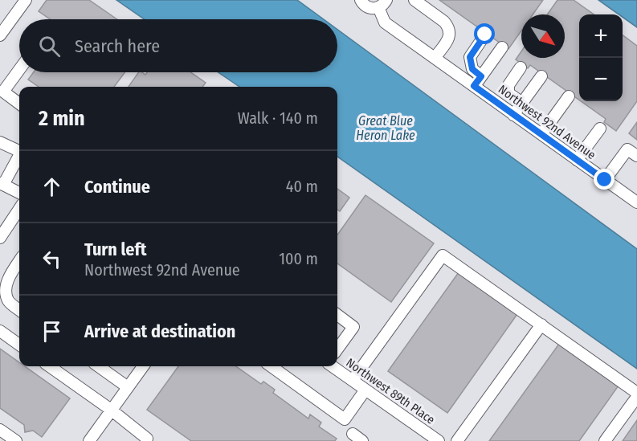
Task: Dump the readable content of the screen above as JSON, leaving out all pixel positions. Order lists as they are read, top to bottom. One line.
{"streets":{"street":["Northwest 92nd Avenue","Northwest 89th Place"]},"water":["Great Blue Heron Lake"],"north":"bottom right","page":{"map_buttons":["+","−"],"search":"Search here","heading":["2 min","Walk · 140 m"],"list":[["Continue","40 m"],["Turn left","Northwest 92nd Avenue","100 m"],"Arrive at destination"]}}
